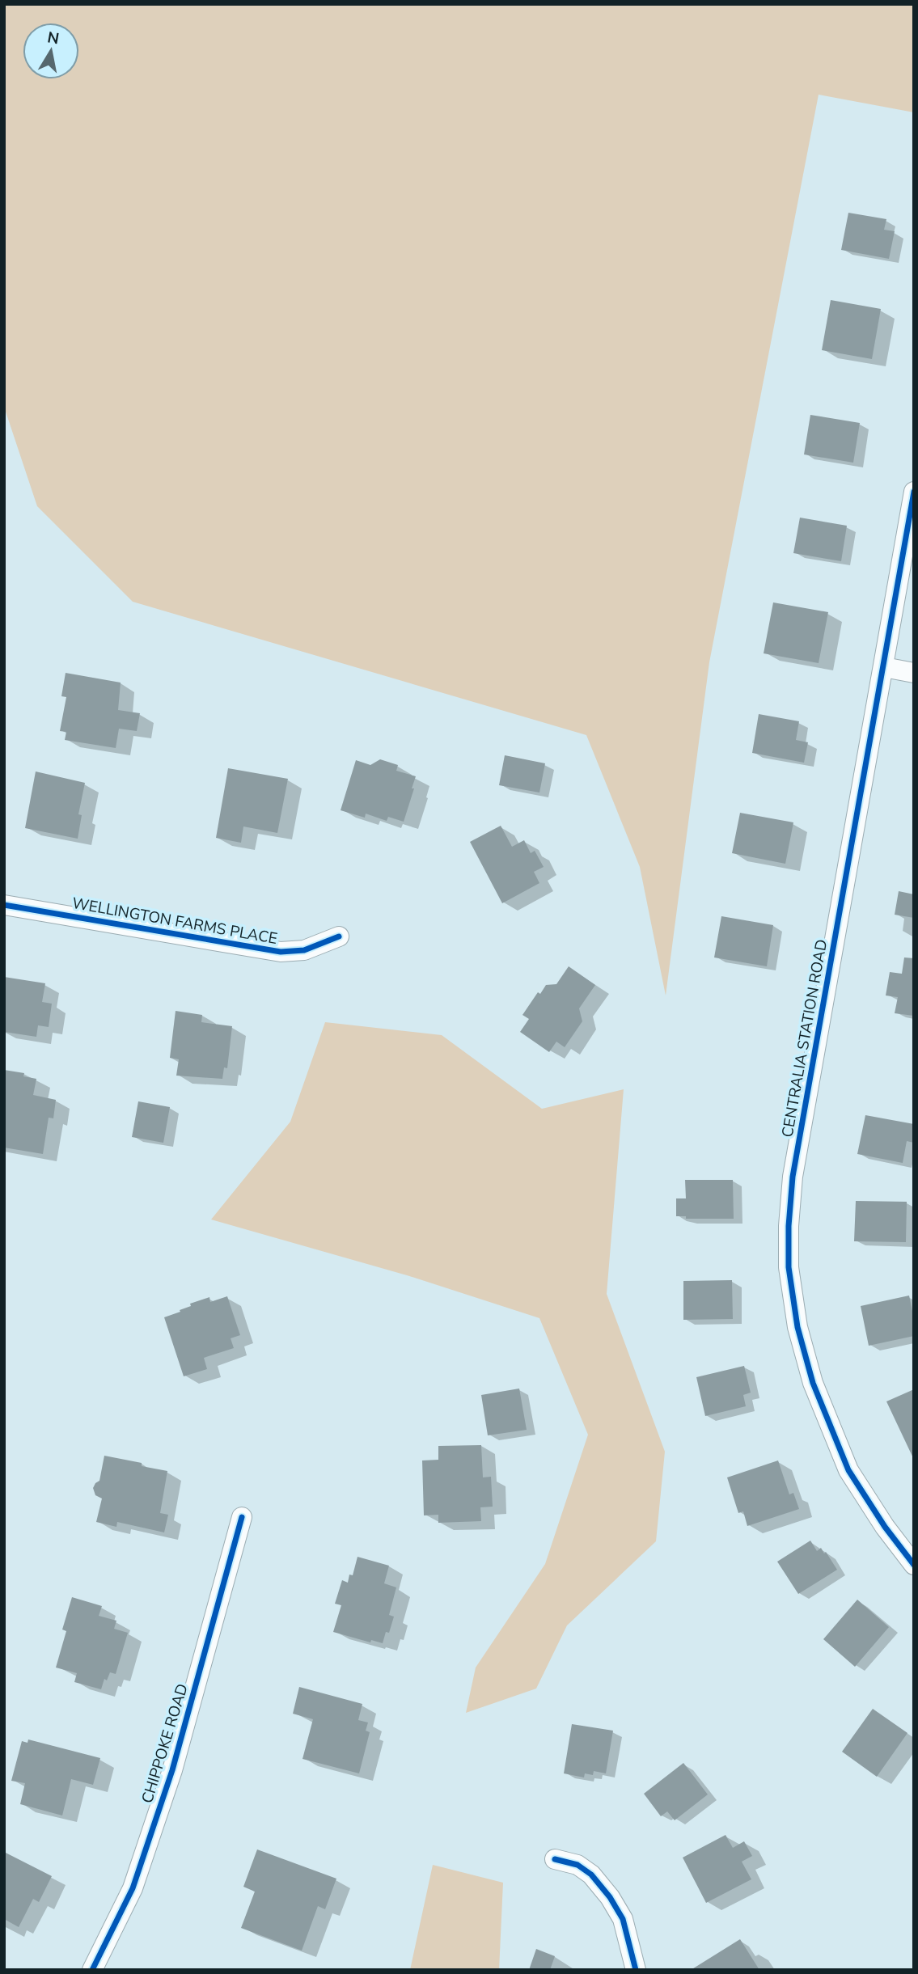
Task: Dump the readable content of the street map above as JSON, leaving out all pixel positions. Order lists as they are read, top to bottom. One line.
{"streets":{"street":["WELLINGTON FARMS PLACE","CENTRALIA STATION ROAD","CHIPPOKE ROAD"]},"north":"top"}
